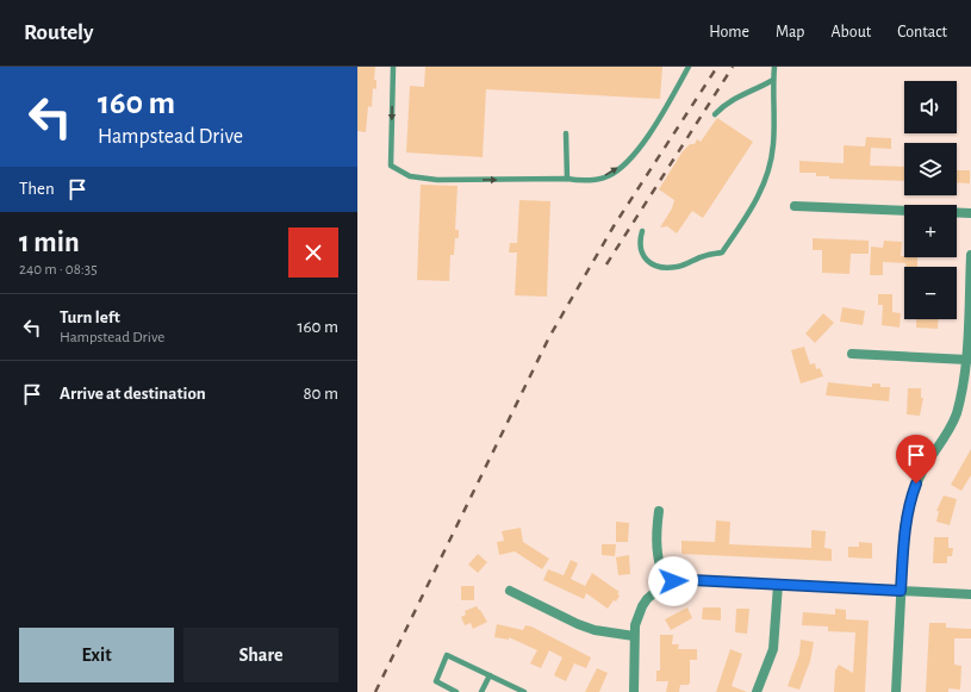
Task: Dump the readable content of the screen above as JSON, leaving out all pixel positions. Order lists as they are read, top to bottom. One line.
{"page":{"header":"Routely","nav":["Home","Map","About","Contact"],"turn":["160 m","Hampstead Drive"],"map_buttons":["+","−"],"then":"Then","heading":["1 min","240 m · 08:35"],"list":[{"name":"Turn left","note":"Hampstead Drive","value":"160 m"},{"name":"Arrive at destination","value":"80 m"}],"buttons":["Exit","Share"]}}
